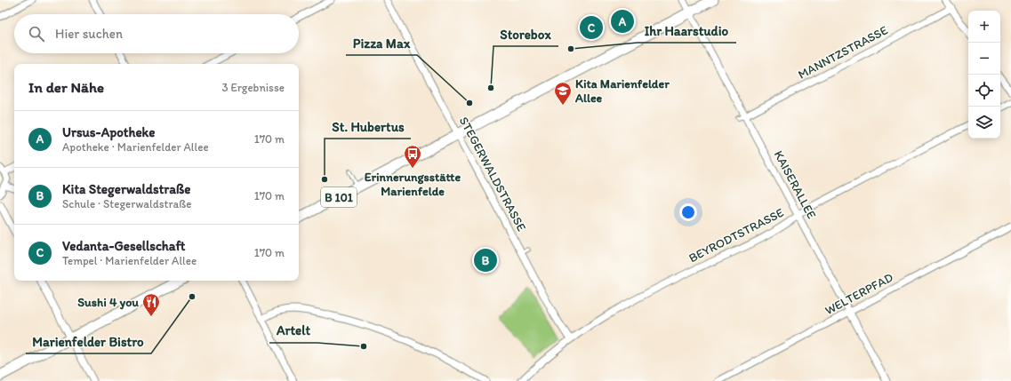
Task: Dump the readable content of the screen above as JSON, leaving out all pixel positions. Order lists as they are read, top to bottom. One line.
{"streets":{"main road":["B 101"],"street":["MANNTZSTRASSE","STEGERWALDSTRASSE","KAISERALLEE","BEYRODTSTRASSE","WELTERPFAD"]},"crossings":[["MANNTZSTRASSE","KAISERALLEE"],["STEGERWALDSTRASSE","B 101"],["STEGERWALDSTRASSE","BEYRODTSTRASSE"],["KAISERALLEE","B 101"],["KAISERALLEE","BEYRODTSTRASSE"],["KAISERALLEE","WELTERPFAD"]],"places":{"other":["Ihr Haarstudio","Storebox","Pizza Max","St. Hubertus","Marienfelder Bistro","Artelt"],"school or university":["Kita Marienfelder Allee"],"bus stop":["Erinnerungsstätte Marienfelde"],"restaurant":["Sushi 4 you"]},"page":{"pins":["A","C","B"],"map_buttons":["+","−"],"search":"Hier suchen","heading":["In der Nähe","3 Ergebnisse"],"list":[{"mark":"A","name":"Ursus-Apotheke","note":"Apotheke · Marienfelder Allee","value":"170 m"},{"mark":"B","name":"Kita Stegerwaldstraße","note":"Schule · Stegerwaldstraße","value":"170 m"},{"mark":"C","name":"Vedanta-Gesellschaft","note":"Tempel · Marienfelder Allee","value":"170 m"}]}}
